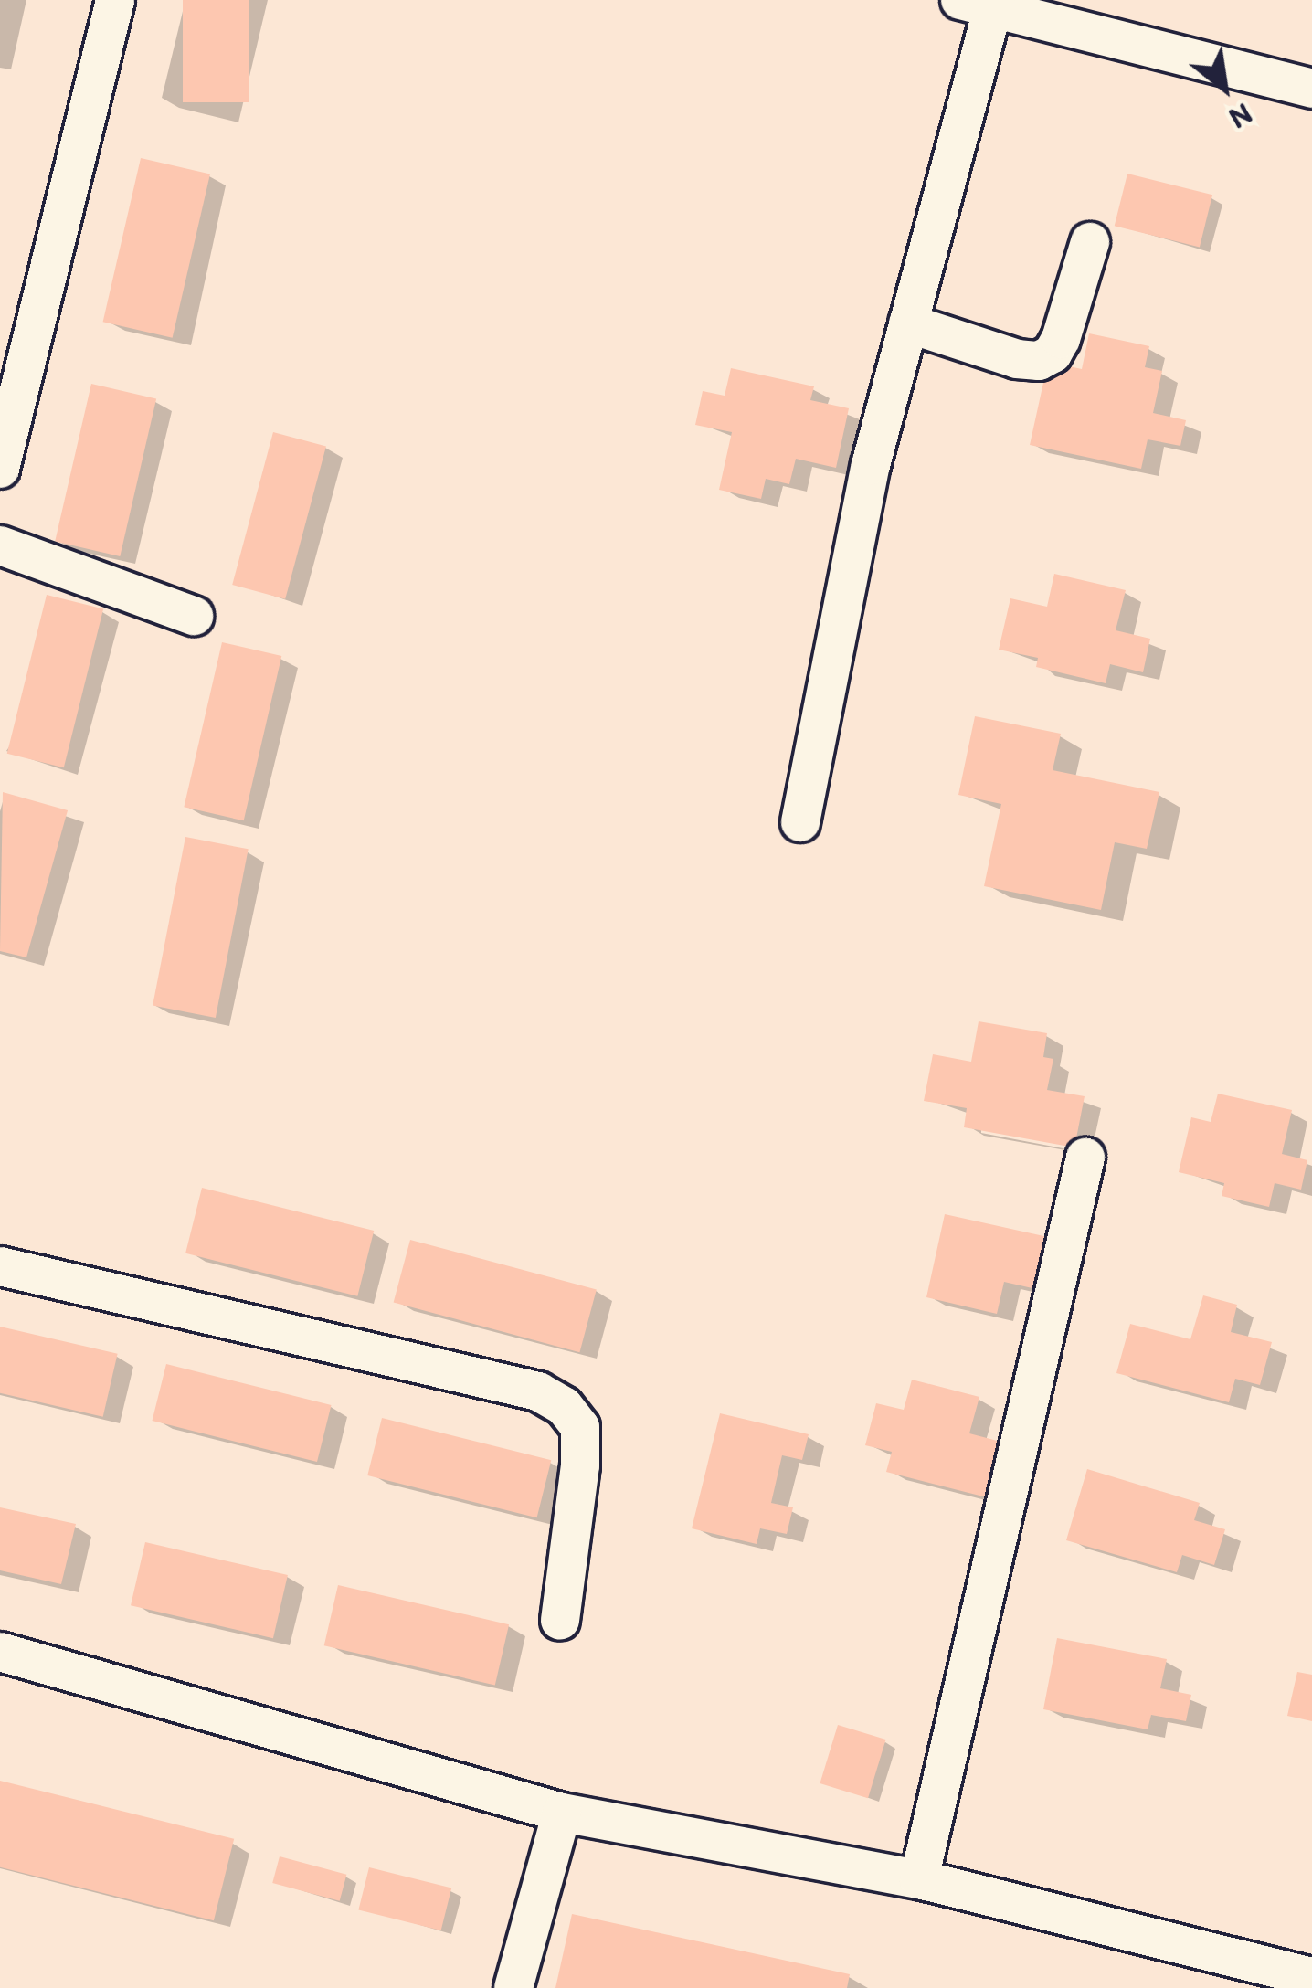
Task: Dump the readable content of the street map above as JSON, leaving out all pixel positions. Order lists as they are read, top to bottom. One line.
{"north":"bottom right"}
